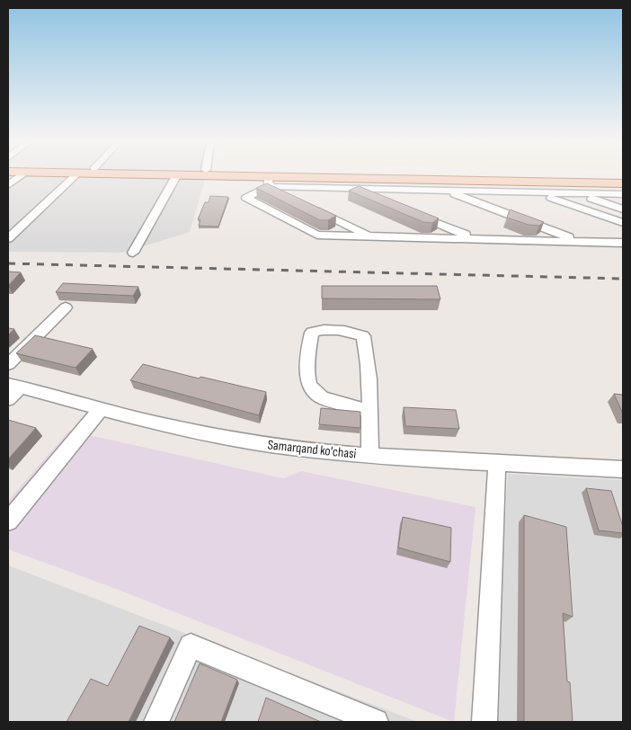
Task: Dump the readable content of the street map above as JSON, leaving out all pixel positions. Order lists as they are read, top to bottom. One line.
{"streets":{"street":["Samarqand ko'chasi"]}}
